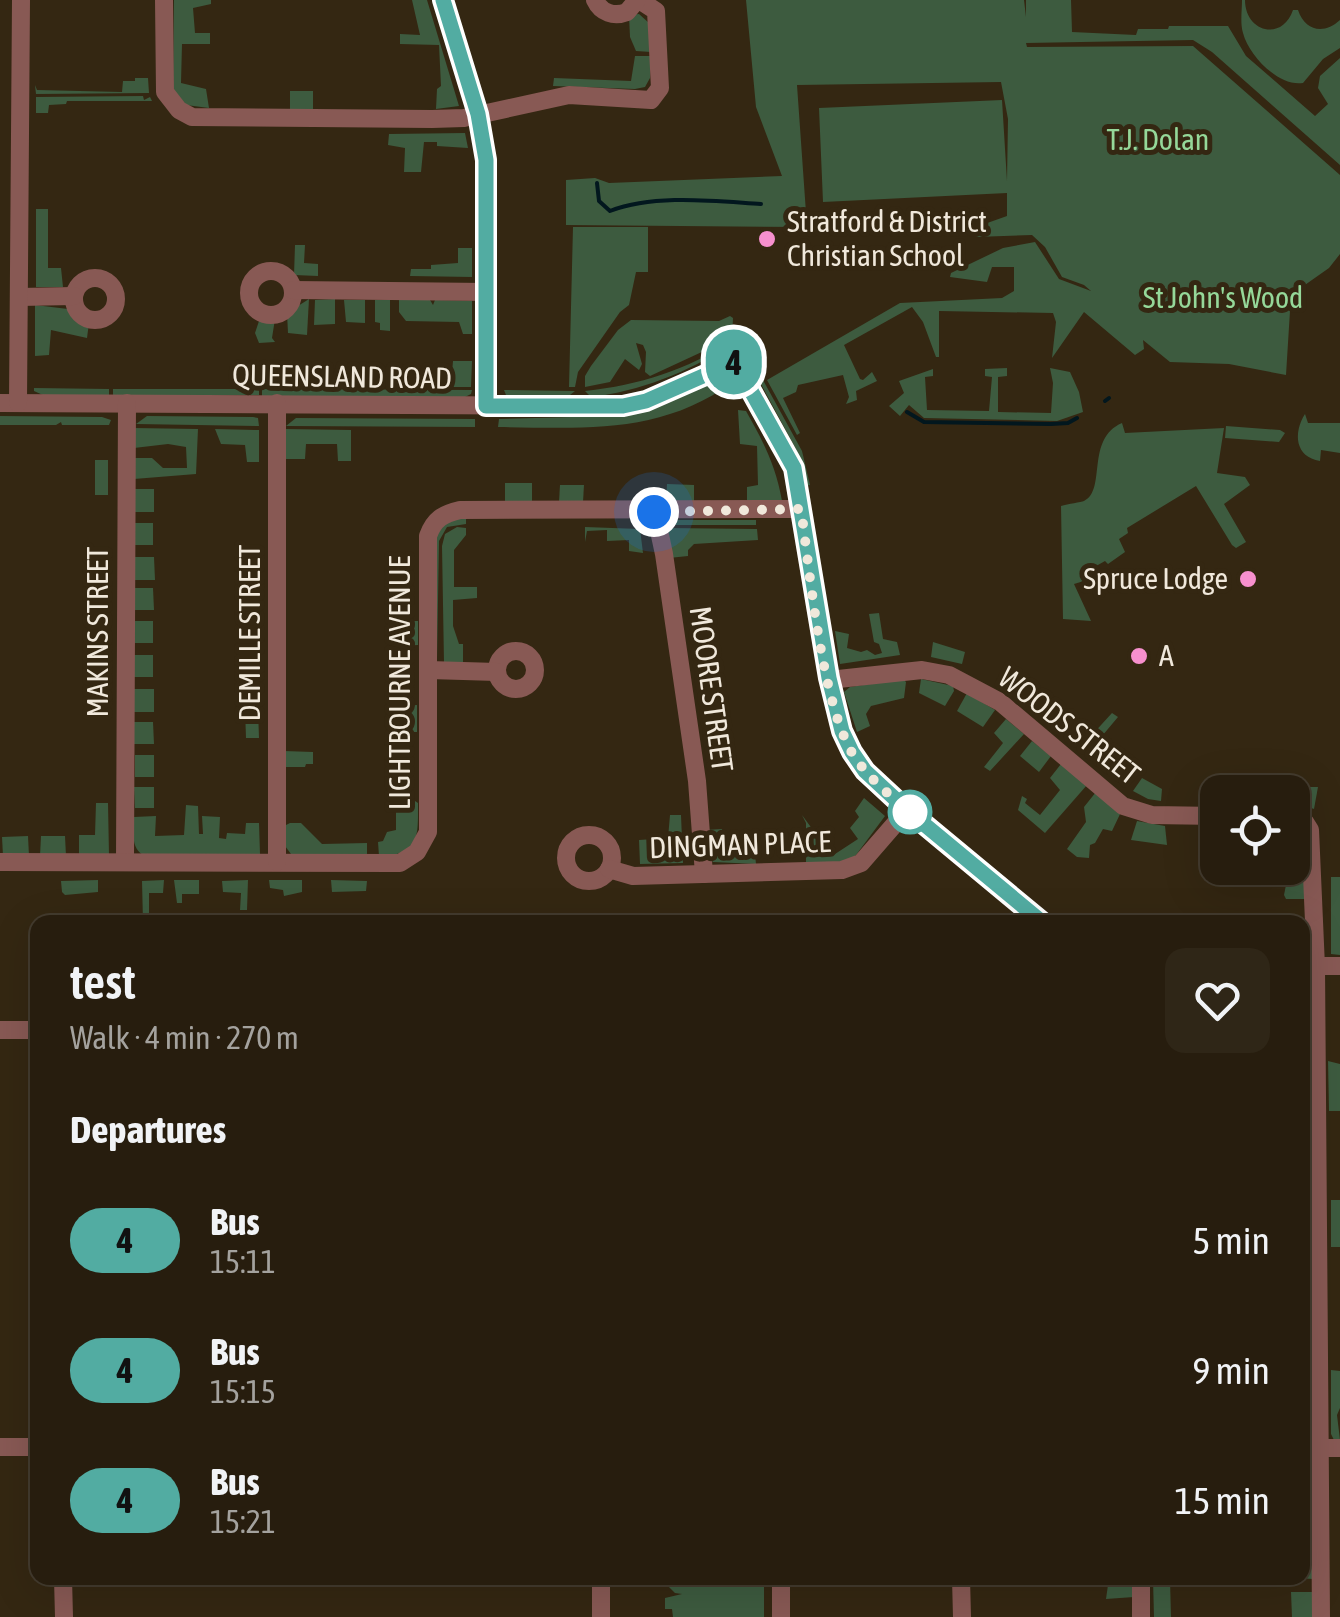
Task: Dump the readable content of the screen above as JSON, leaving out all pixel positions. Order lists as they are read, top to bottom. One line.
{"streets":{"street":["QUEENSLAND ROAD","MAKINS STREET","DEMILLE STREET","LIGHTBOURNE AVENUE","MOORE STREET","WOODS STREET","DINGMAN PLACE"]},"crossings":[["QUEENSLAND ROAD","MAKINS STREET"],["QUEENSLAND ROAD","DEMILLE STREET"],["QUEENSLAND ROAD","LIGHTBOURNE AVENUE"],["MAKINS STREET","LIGHTBOURNE AVENUE"],["DEMILLE STREET","LIGHTBOURNE AVENUE"],["LIGHTBOURNE AVENUE","MOORE STREET"],["MOORE STREET","DINGMAN PLACE"]],"parks":["T.J. Dolan","St John's Wood"],"places":["Stratford & District Christian School","Spruce Lodge","A"],"lines":["bus line 4"],"page":{"on_map":"4","heading":[["test","Walk · 4 min · 270 m"],"Departures"],"list":[{"mark":"4","name":"Bus","note":"15:11","value":"5 min"},{"mark":"4","name":"Bus","note":"15:15","value":"9 min"},{"mark":"4","name":"Bus","note":"15:21","value":"15 min"}]}}
